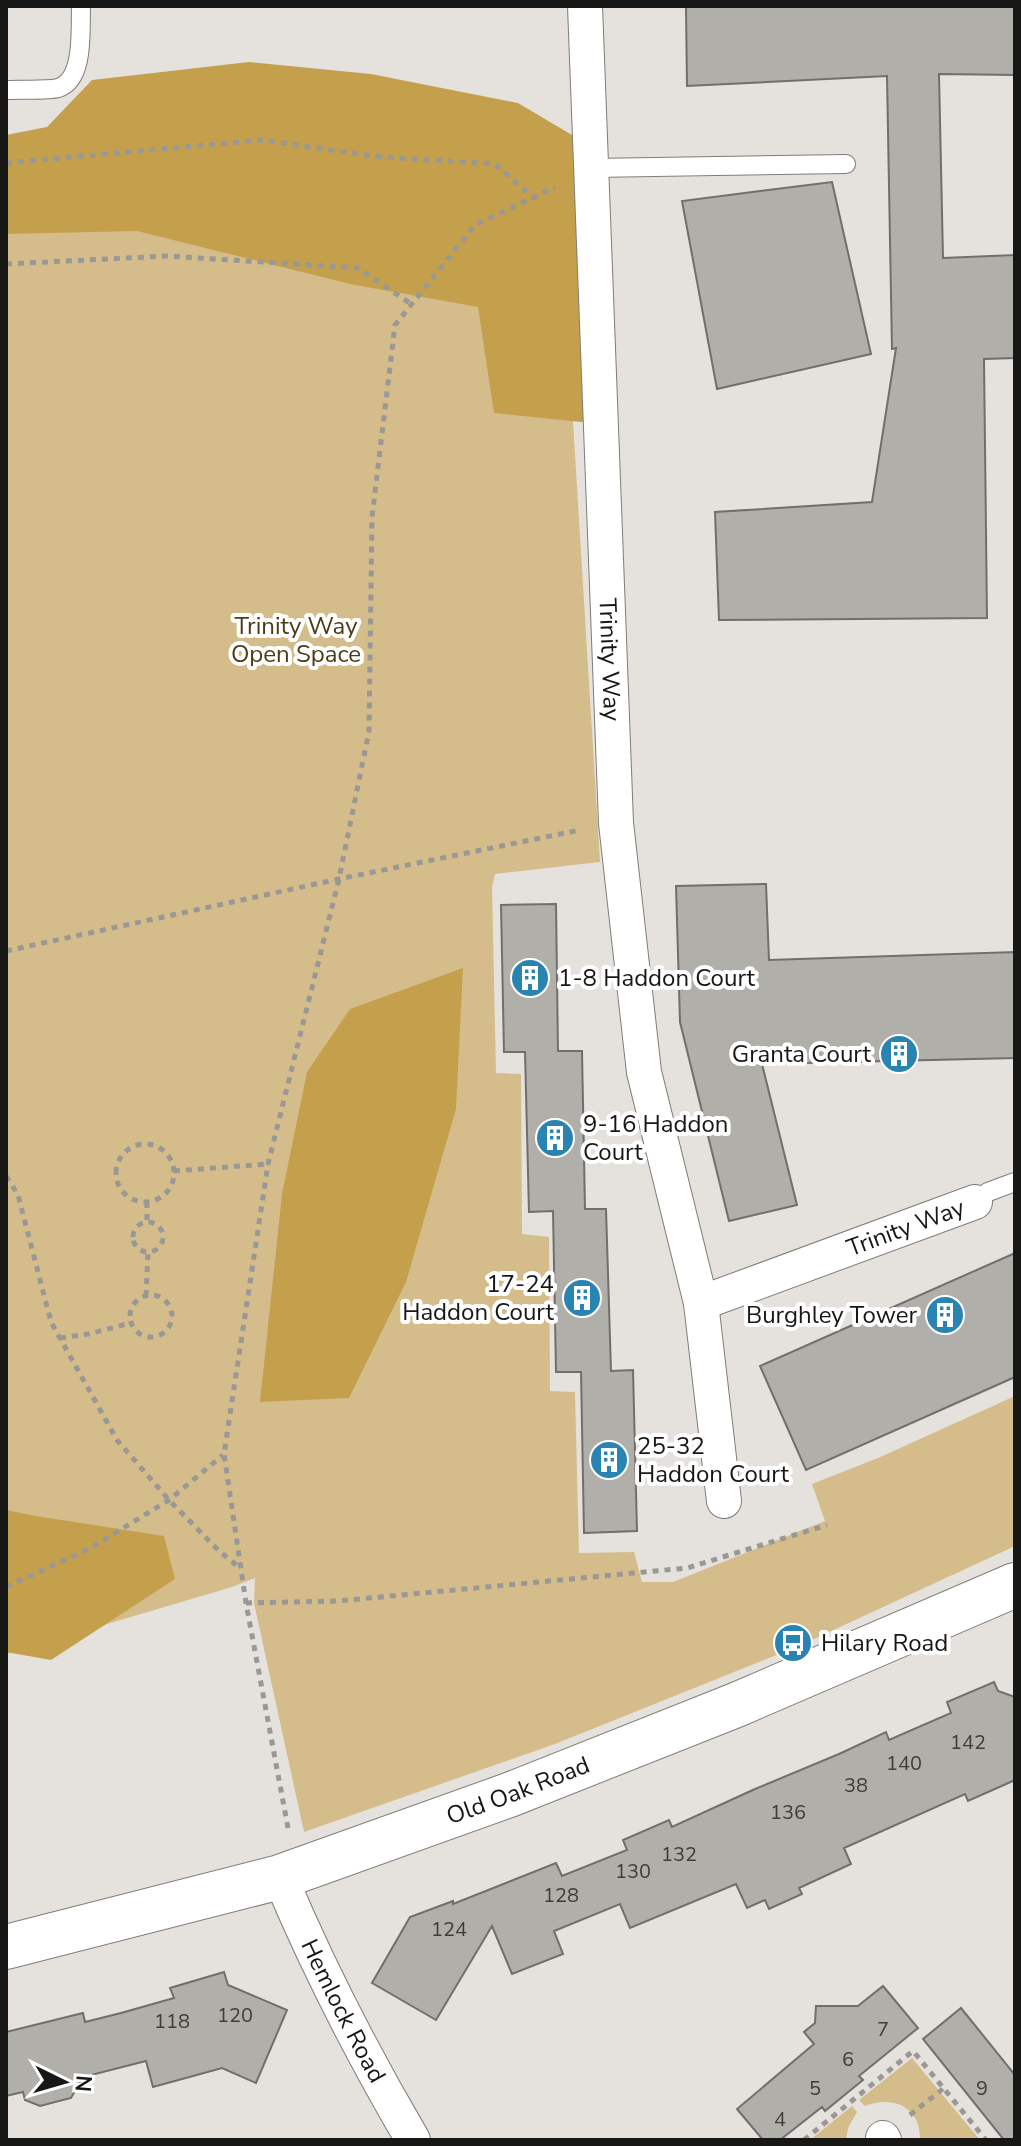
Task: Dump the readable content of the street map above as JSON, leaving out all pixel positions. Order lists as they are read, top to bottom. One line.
{"streets":{"street":["Trinity Way","Old Oak Road","Hemlock Road"]},"crossings":[["Old Oak Road","Hemlock Road"]],"parks":["Trinity Way Open Space"],"places":{"building":["1-8 Haddon Court","Granta Court","9-16 Haddon Court","17-24 Haddon Court","Burghley Tower","25-32 Haddon Court"],"bus stop":["Hilary Road"]},"house_numbers":["142","140","38","136","132","130","128","124","120","118","7","6","5","9","4"],"north":"right"}
